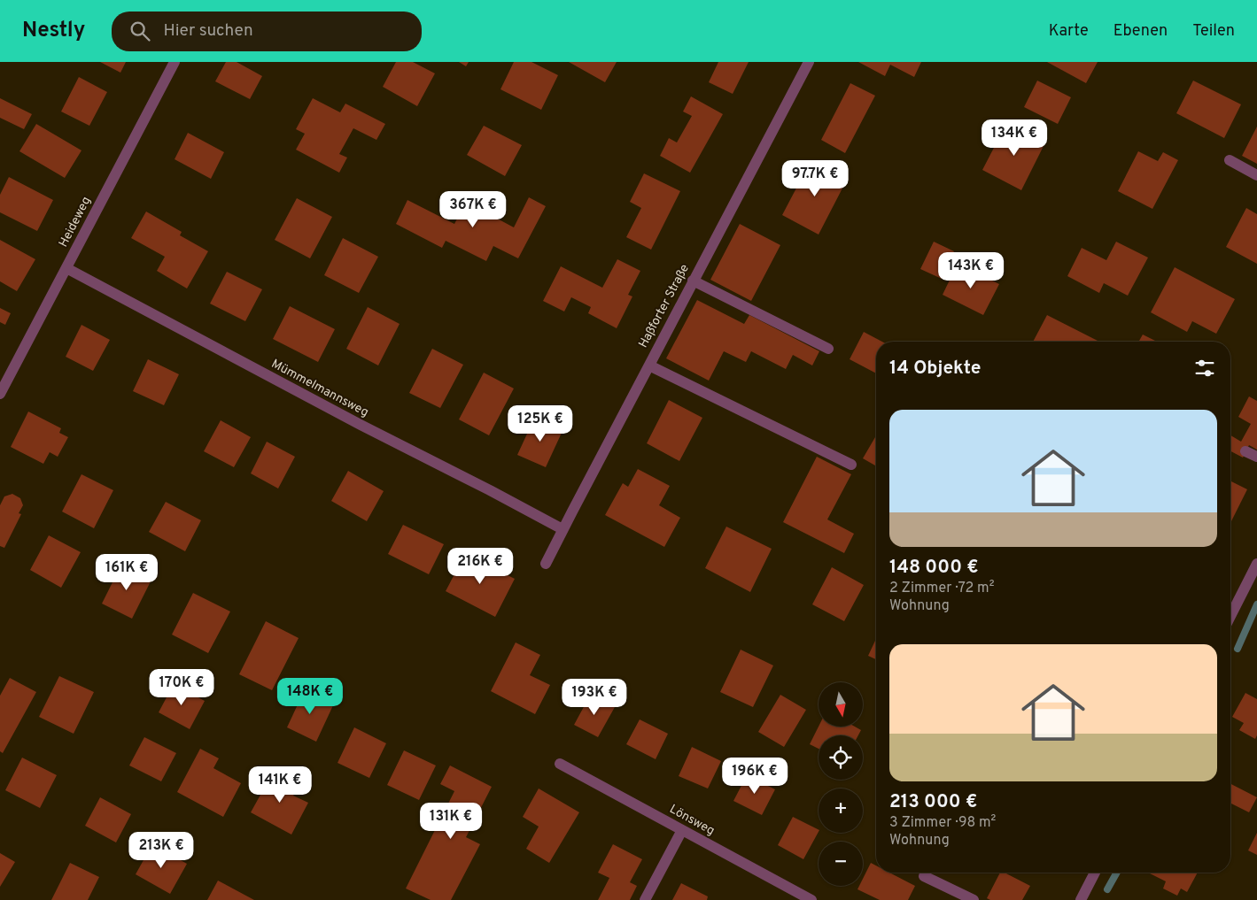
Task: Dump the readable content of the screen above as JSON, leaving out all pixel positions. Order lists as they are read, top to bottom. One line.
{"streets":{"street":["Heideweg","Haßforter Straße","Mümmelmannsweg","Lönsweg"]},"crossings":[["Heideweg","Mümmelmannsweg"],["Haßforter Straße","Mümmelmannsweg"]],"north":"bottom","page":{"header":"Nestly","search":"Hier suchen","nav":["Karte","Ebenen","Teilen"],"price":["134K €","97.7K €","367K €","143K €","125K €","216K €","161K €","170K €","148K €","193K €","196K €","141K €","131K €","213K €"],"heading":"14 Objekte","list":[{"name":"148 000 €","note":"2 Zimmer · 72 m² · Wohnung"},{"name":"213 000 €","note":"3 Zimmer · 98 m² · Wohnung"}],"map_buttons":["+","−"]}}
